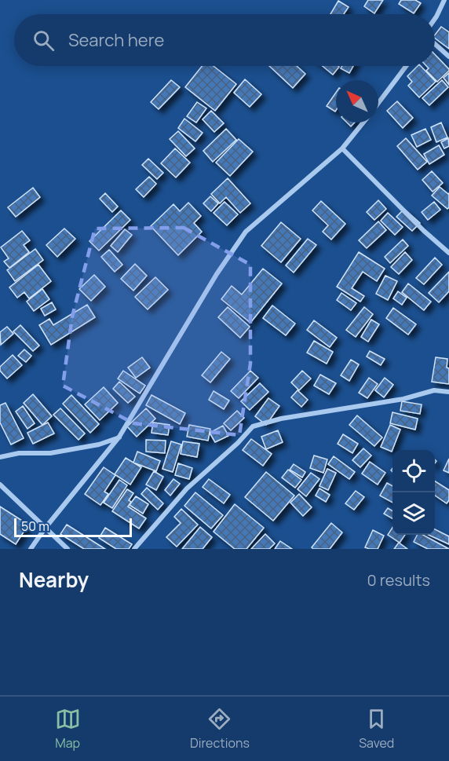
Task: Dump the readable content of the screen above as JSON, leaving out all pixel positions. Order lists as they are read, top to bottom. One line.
{"scale_bar":"50 m","north":"top left","page":{"search":"Search here","scale":"50 m","heading":["Nearby","0 results"],"nav":["Map","Directions","Saved"]}}
